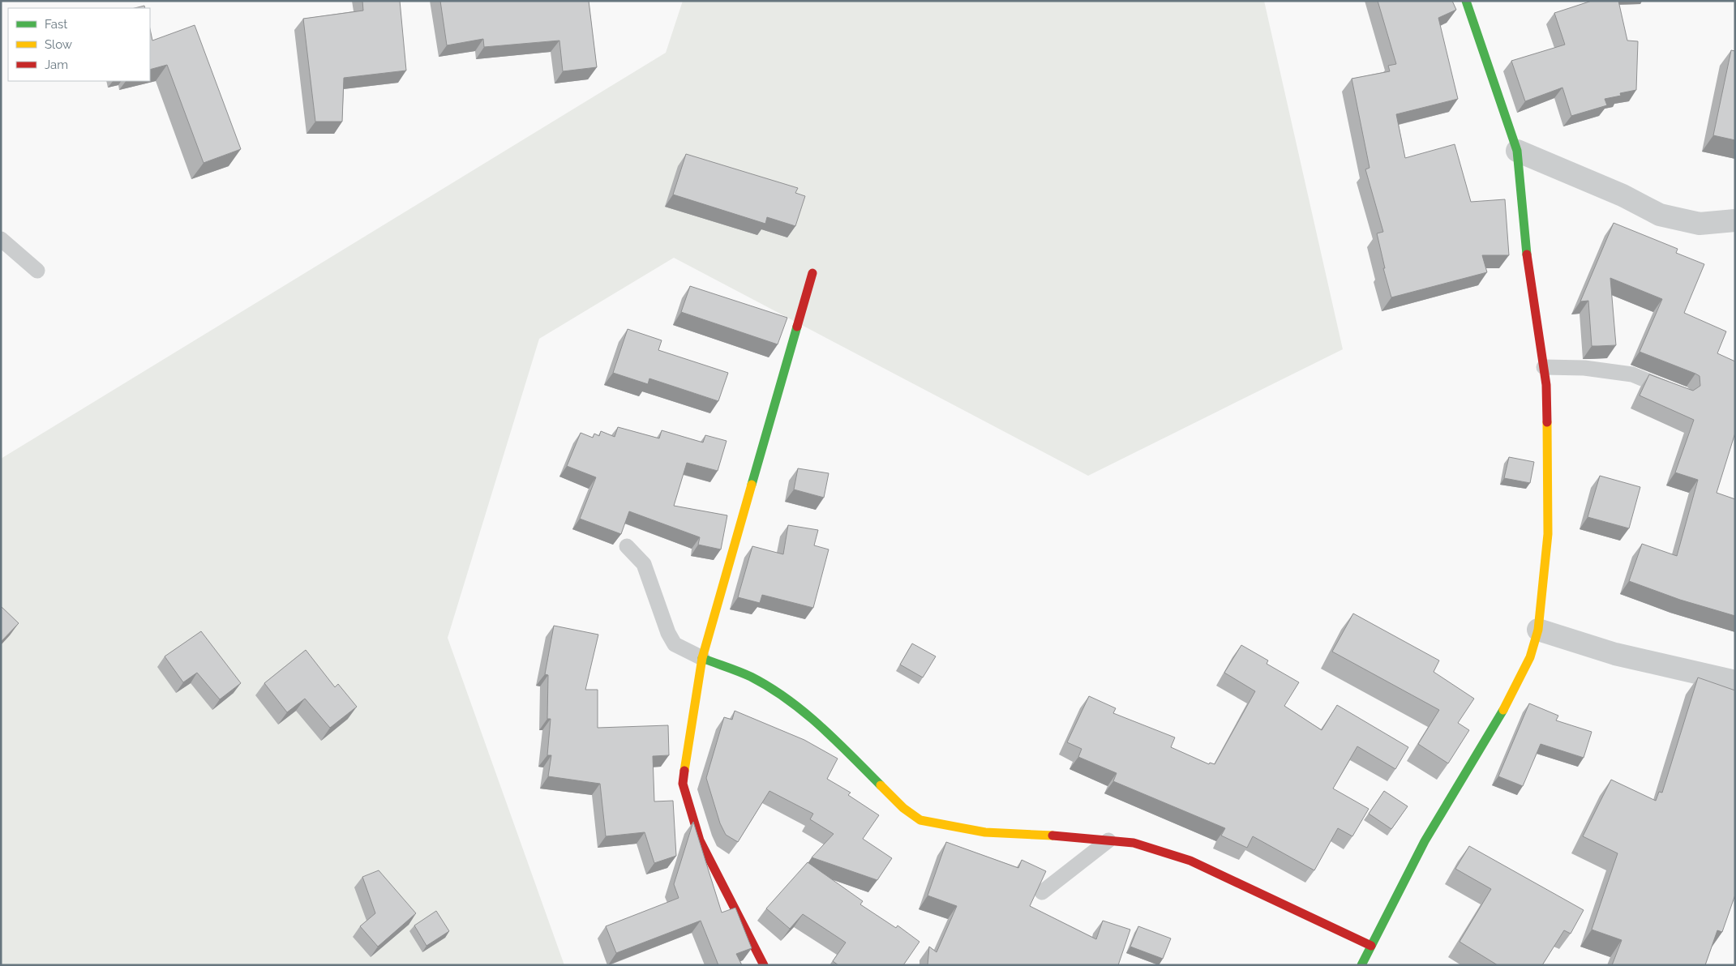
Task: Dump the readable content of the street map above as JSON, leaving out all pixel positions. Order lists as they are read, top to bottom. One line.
{"legend":["Fast","Slow","Jam"]}
